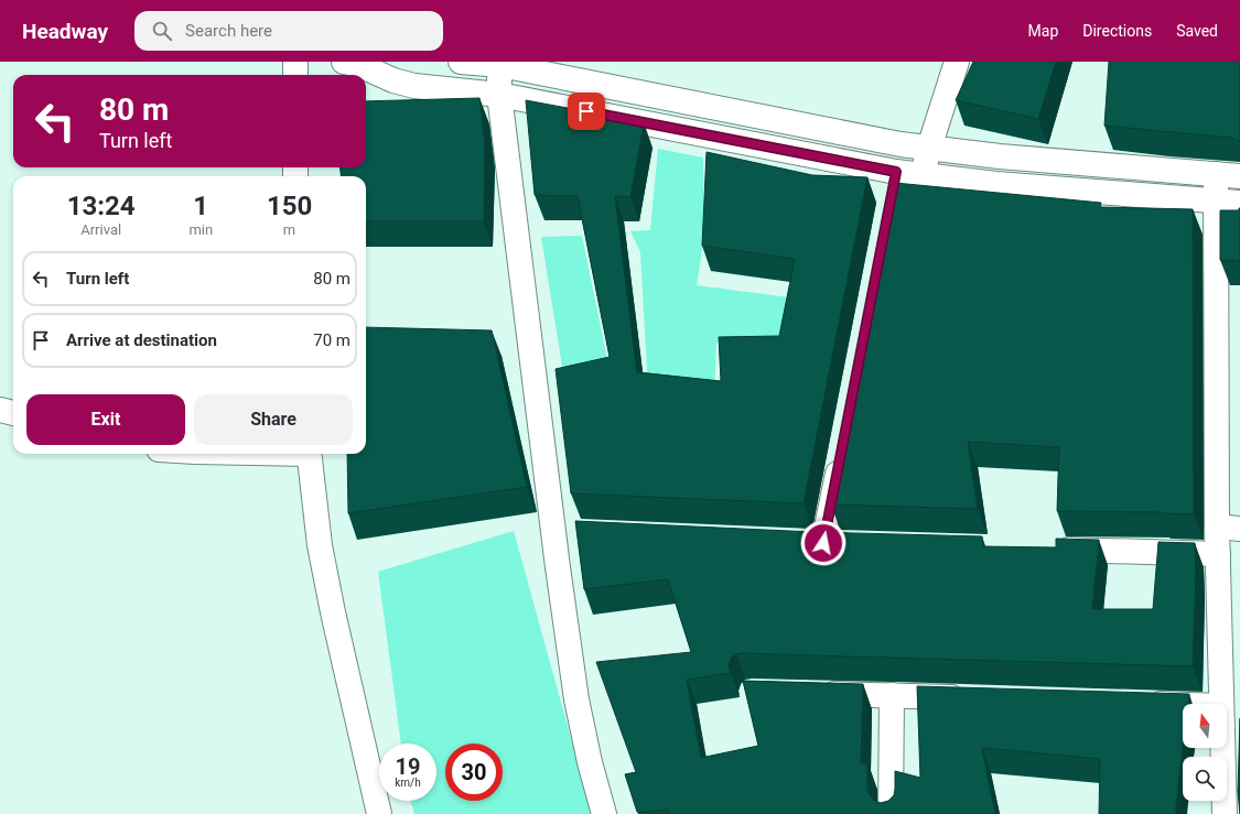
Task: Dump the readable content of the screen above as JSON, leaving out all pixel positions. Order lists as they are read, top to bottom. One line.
{"north":"top","page":{"header":"Headway","search":"Search here","nav":["Map","Directions","Saved"],"turn":["80 m","Turn left"],"eta":["13:24","Arrival","1","min","150","m"],"list":[{"name":"Turn left","value":"80 m"},{"name":"Arrive at destination","value":"70 m"}],"buttons":["Exit","Share"],"speed":"19 km/h","limit":"30"}}
